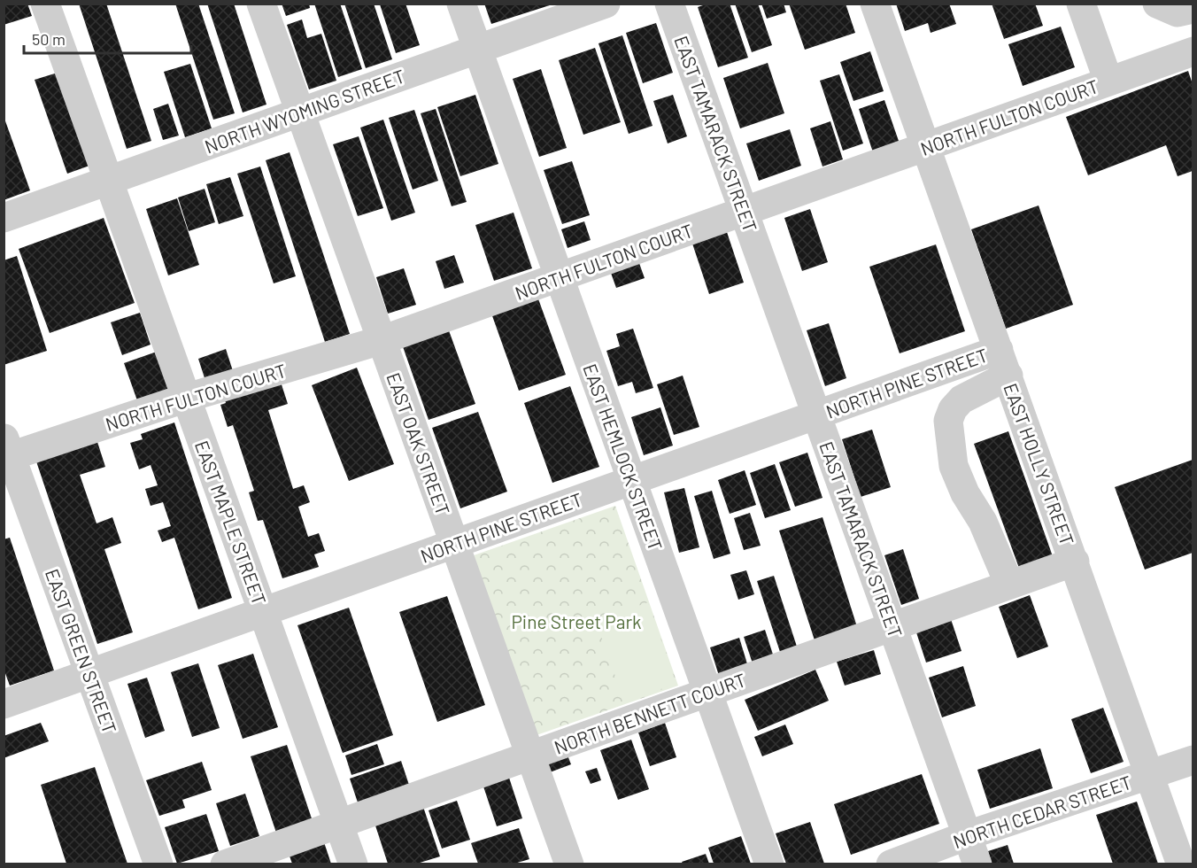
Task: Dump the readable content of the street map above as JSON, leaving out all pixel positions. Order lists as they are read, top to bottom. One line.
{"streets":{"street":["NORTH WYOMING STREET","NORTH FULTON COURT","EAST TAMARACK STREET","NORTH PINE STREET","EAST OAK STREET","EAST HEMLOCK STREET","EAST HOLLY STREET","EAST MAPLE STREET","EAST GREEN STREET","NORTH BENNETT COURT","NORTH CEDAR STREET"]},"crossings":[["NORTH WYOMING STREET","EAST OAK STREET"],["NORTH WYOMING STREET","EAST HEMLOCK STREET"],["NORTH WYOMING STREET","EAST MAPLE STREET"],["NORTH FULTON COURT","EAST TAMARACK STREET"],["NORTH FULTON COURT","EAST OAK STREET"],["NORTH FULTON COURT","EAST HEMLOCK STREET"],["NORTH FULTON COURT","EAST HOLLY STREET"],["NORTH FULTON COURT","EAST MAPLE STREET"],["NORTH FULTON COURT","EAST GREEN STREET"],["EAST TAMARACK STREET","NORTH PINE STREET"],["EAST TAMARACK STREET","NORTH BENNETT COURT"],["EAST TAMARACK STREET","NORTH CEDAR STREET"],["NORTH PINE STREET","EAST OAK STREET"],["NORTH PINE STREET","EAST HEMLOCK STREET"],["NORTH PINE STREET","EAST HOLLY STREET"],["NORTH PINE STREET","EAST MAPLE STREET"],["NORTH PINE STREET","EAST GREEN STREET"],["EAST OAK STREET","NORTH BENNETT COURT"],["EAST HEMLOCK STREET","NORTH BENNETT COURT"],["EAST HOLLY STREET","NORTH BENNETT COURT"],["EAST HOLLY STREET","NORTH CEDAR STREET"],["EAST MAPLE STREET","NORTH BENNETT COURT"]],"parks":["Pine Street Park"],"scale_bar":"50 m"}
